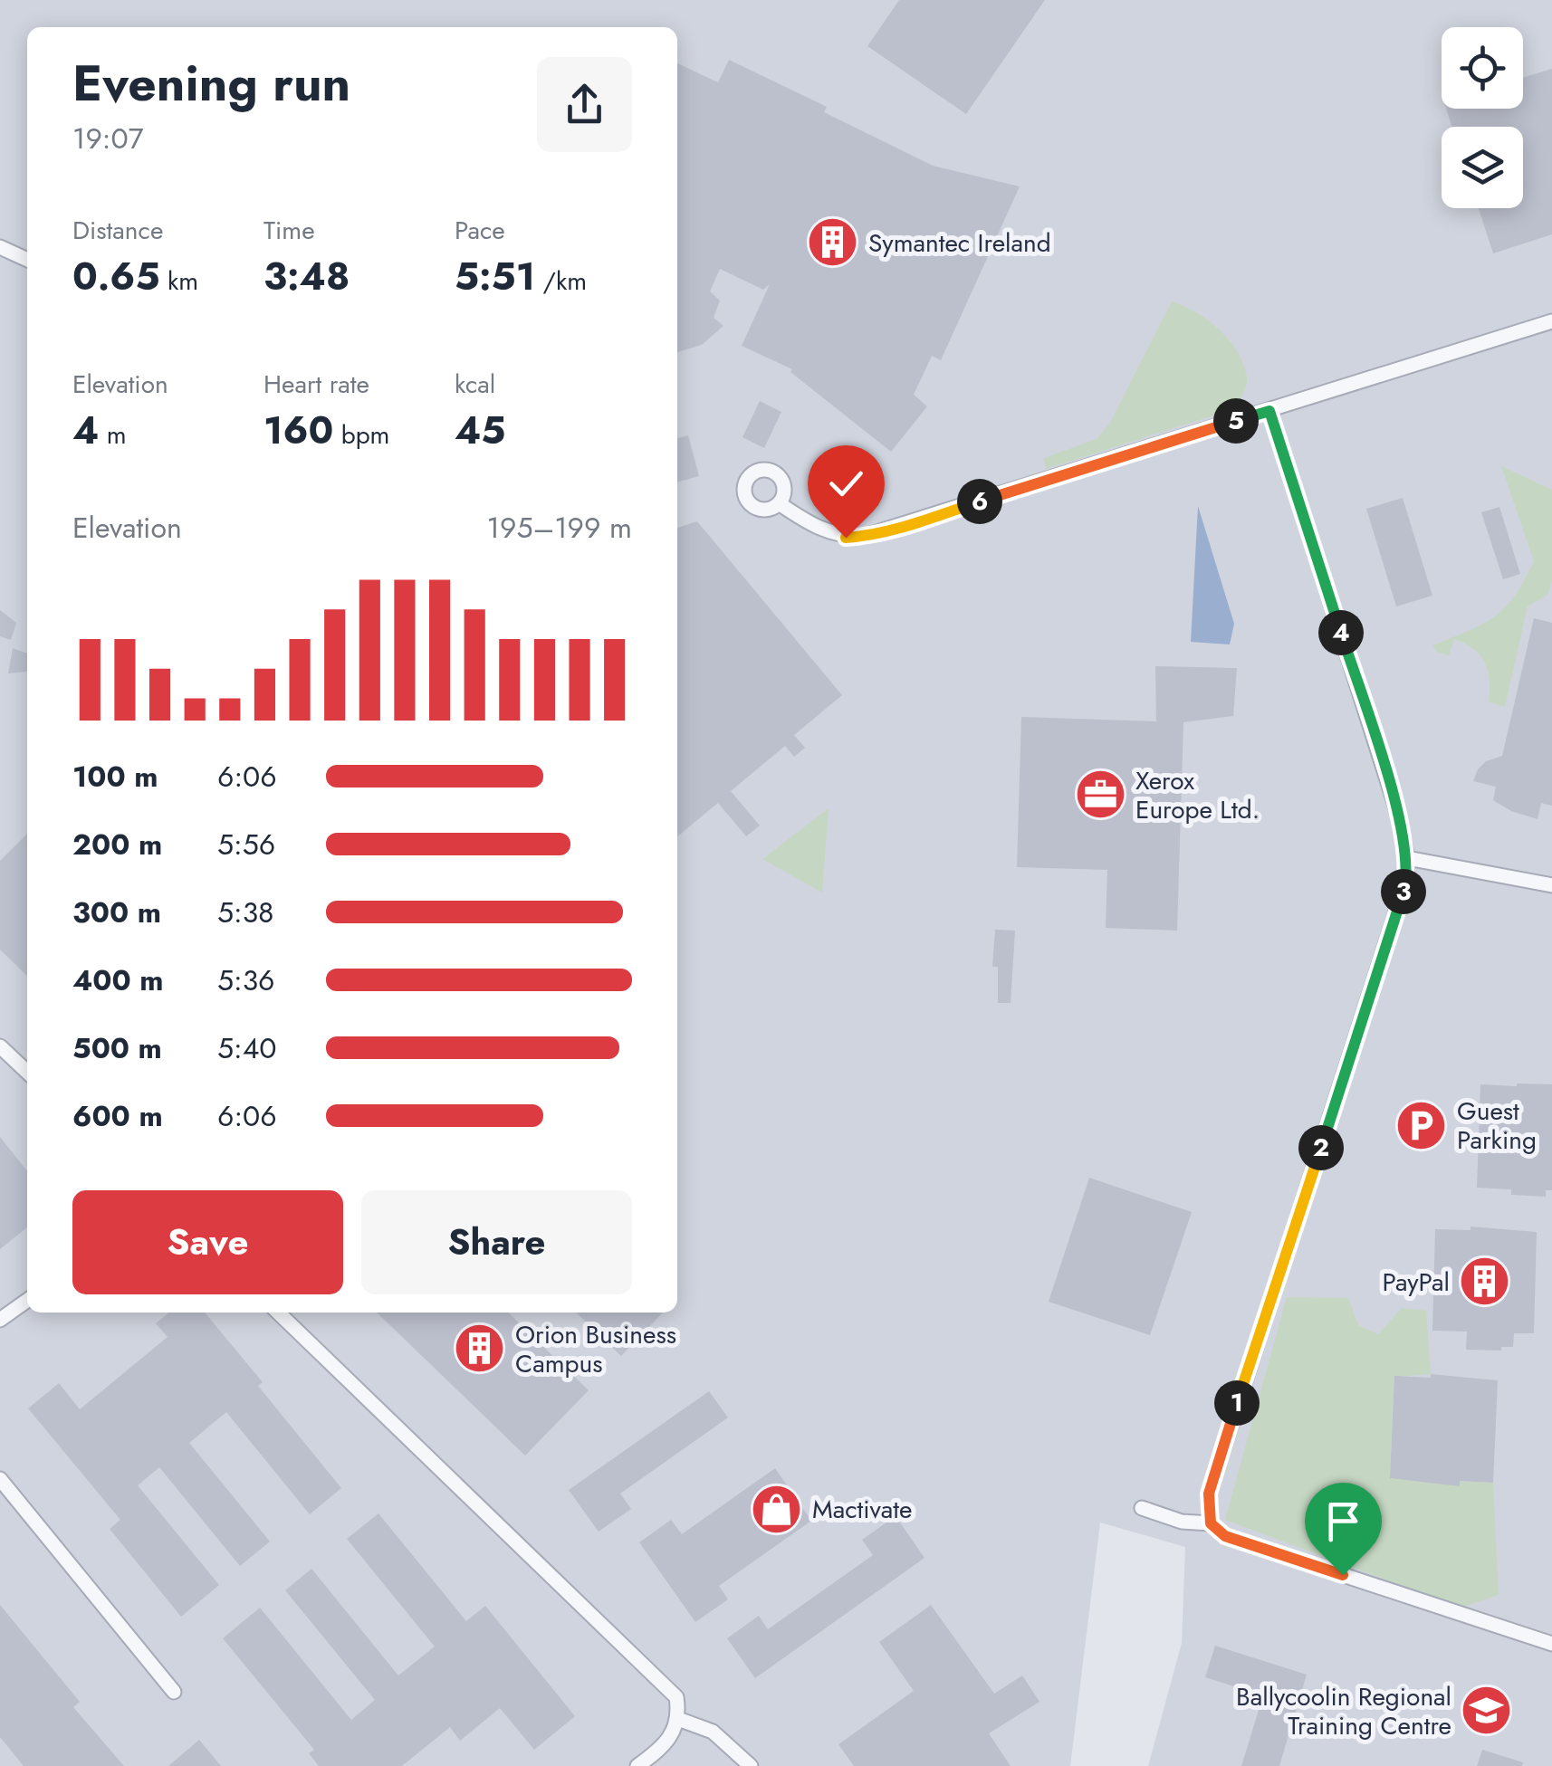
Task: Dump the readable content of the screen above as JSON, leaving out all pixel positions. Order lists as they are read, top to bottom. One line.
{"places":{"building":["Symantec Ireland","PayPal","Orion Business Campus"],"office":["Xerox Europe Ltd."],"parking":["Guest Parking"],"shop":["Mactivate"],"school or university":["Ballycoolin Regional Training Centre"]},"page":{"heading":["Evening run","19:07"],"stats":[["Distance","0.65 km"],["Time","3:48"],["Pace","5:51 /km"],["Elevation","4 m"],["Heart rate","160 bpm"],["kcal","45"]],"pins":["5","6","4","3","2","1"],"chart":["Elevation","195–199 m"],"list":[{"name":"100 m","note":"6:06"},{"name":"200 m","note":"5:56"},{"name":"300 m","note":"5:38"},{"name":"400 m","note":"5:36"},{"name":"500 m","note":"5:40"},{"name":"600 m","note":"6:06"}],"buttons":["Save","Share"]}}
